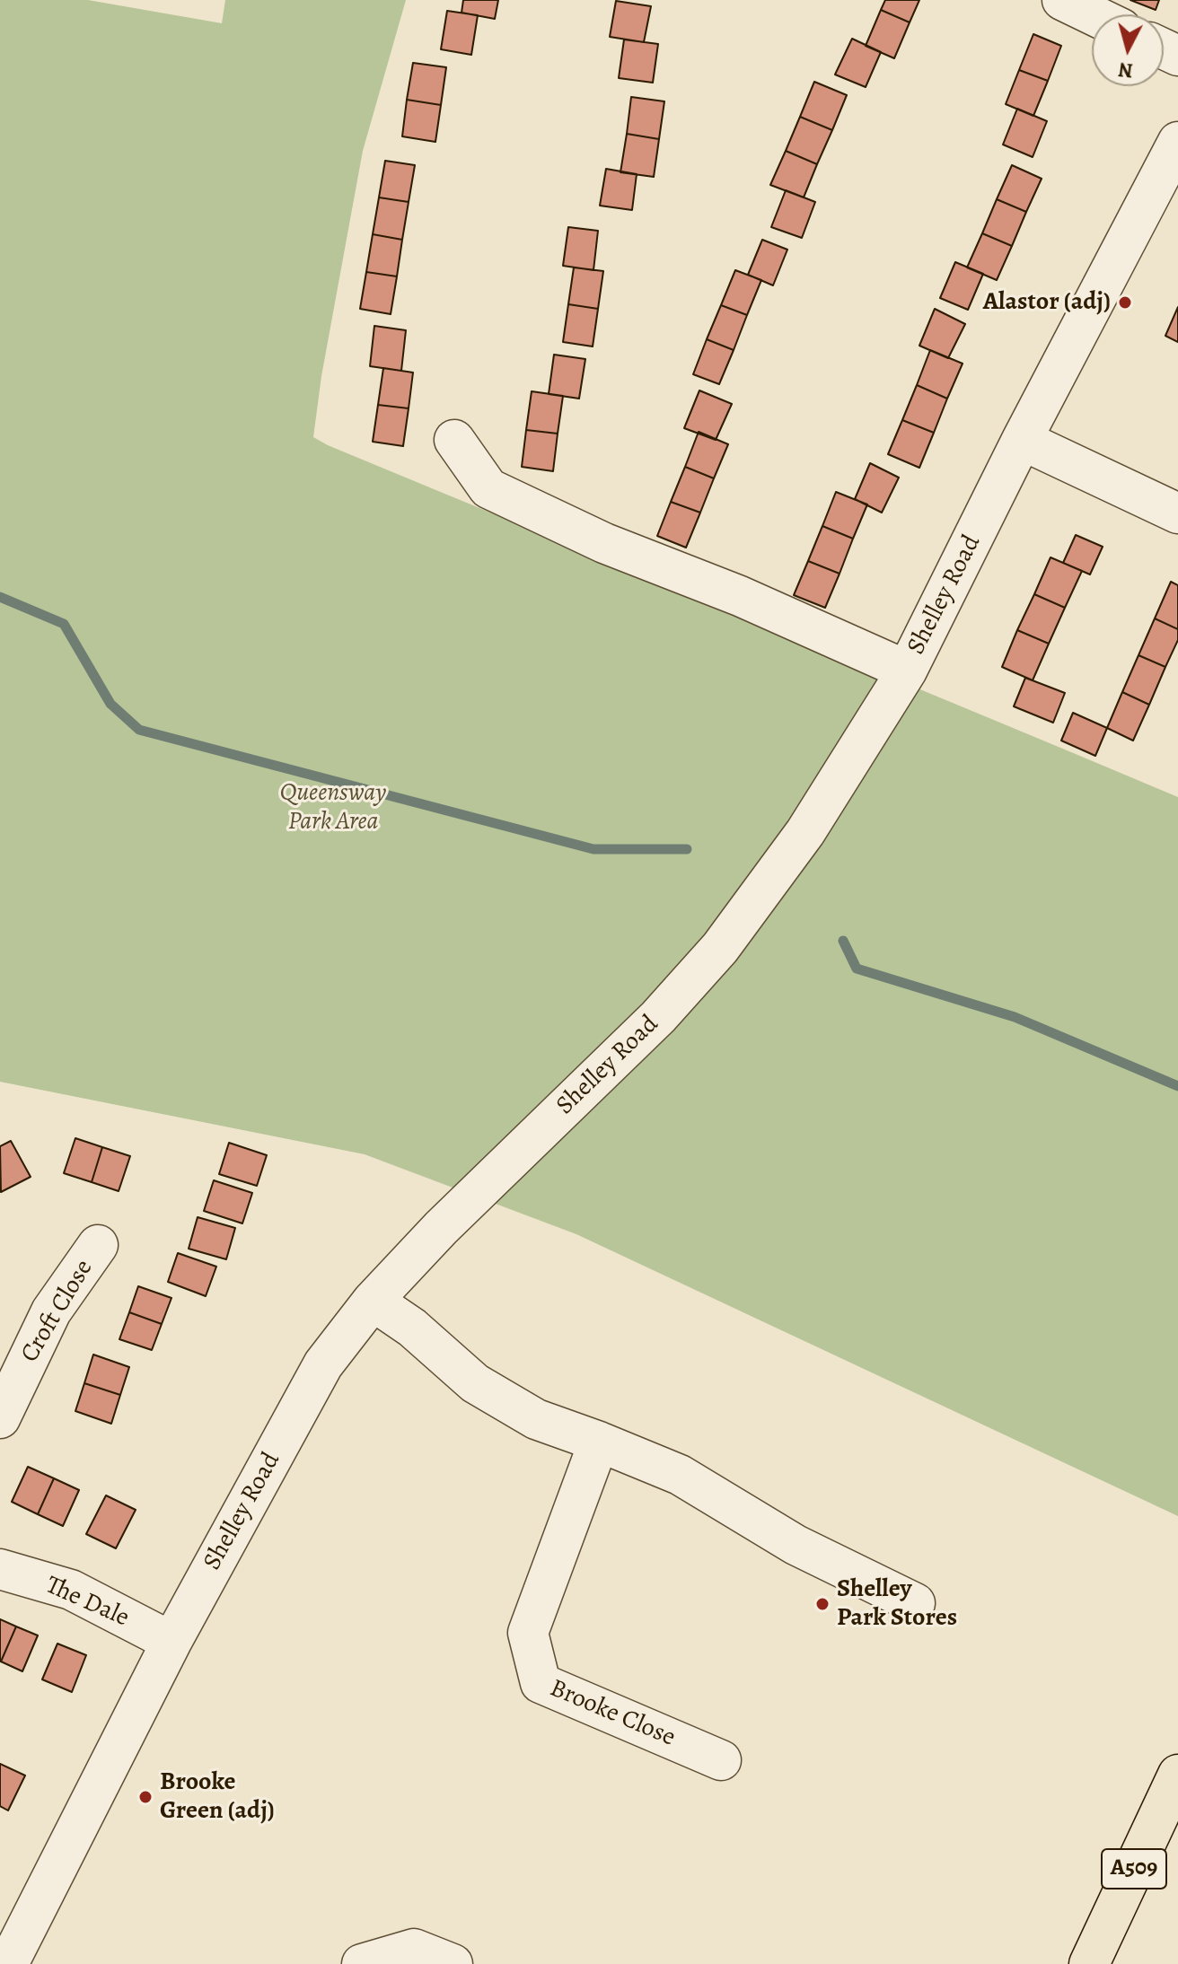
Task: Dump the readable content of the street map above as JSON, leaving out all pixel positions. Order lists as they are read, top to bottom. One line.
{"streets":{"highway":["A509"],"street":["Shelley Road","Croft Close","The Dale","Brooke Close"]},"crossings":[["Shelley Road","The Dale"]],"parks":["Queensway Park Area"],"places":["Alastor (adj)","Shelley Park Stores","Brooke Green (adj)"],"north":"bottom"}
